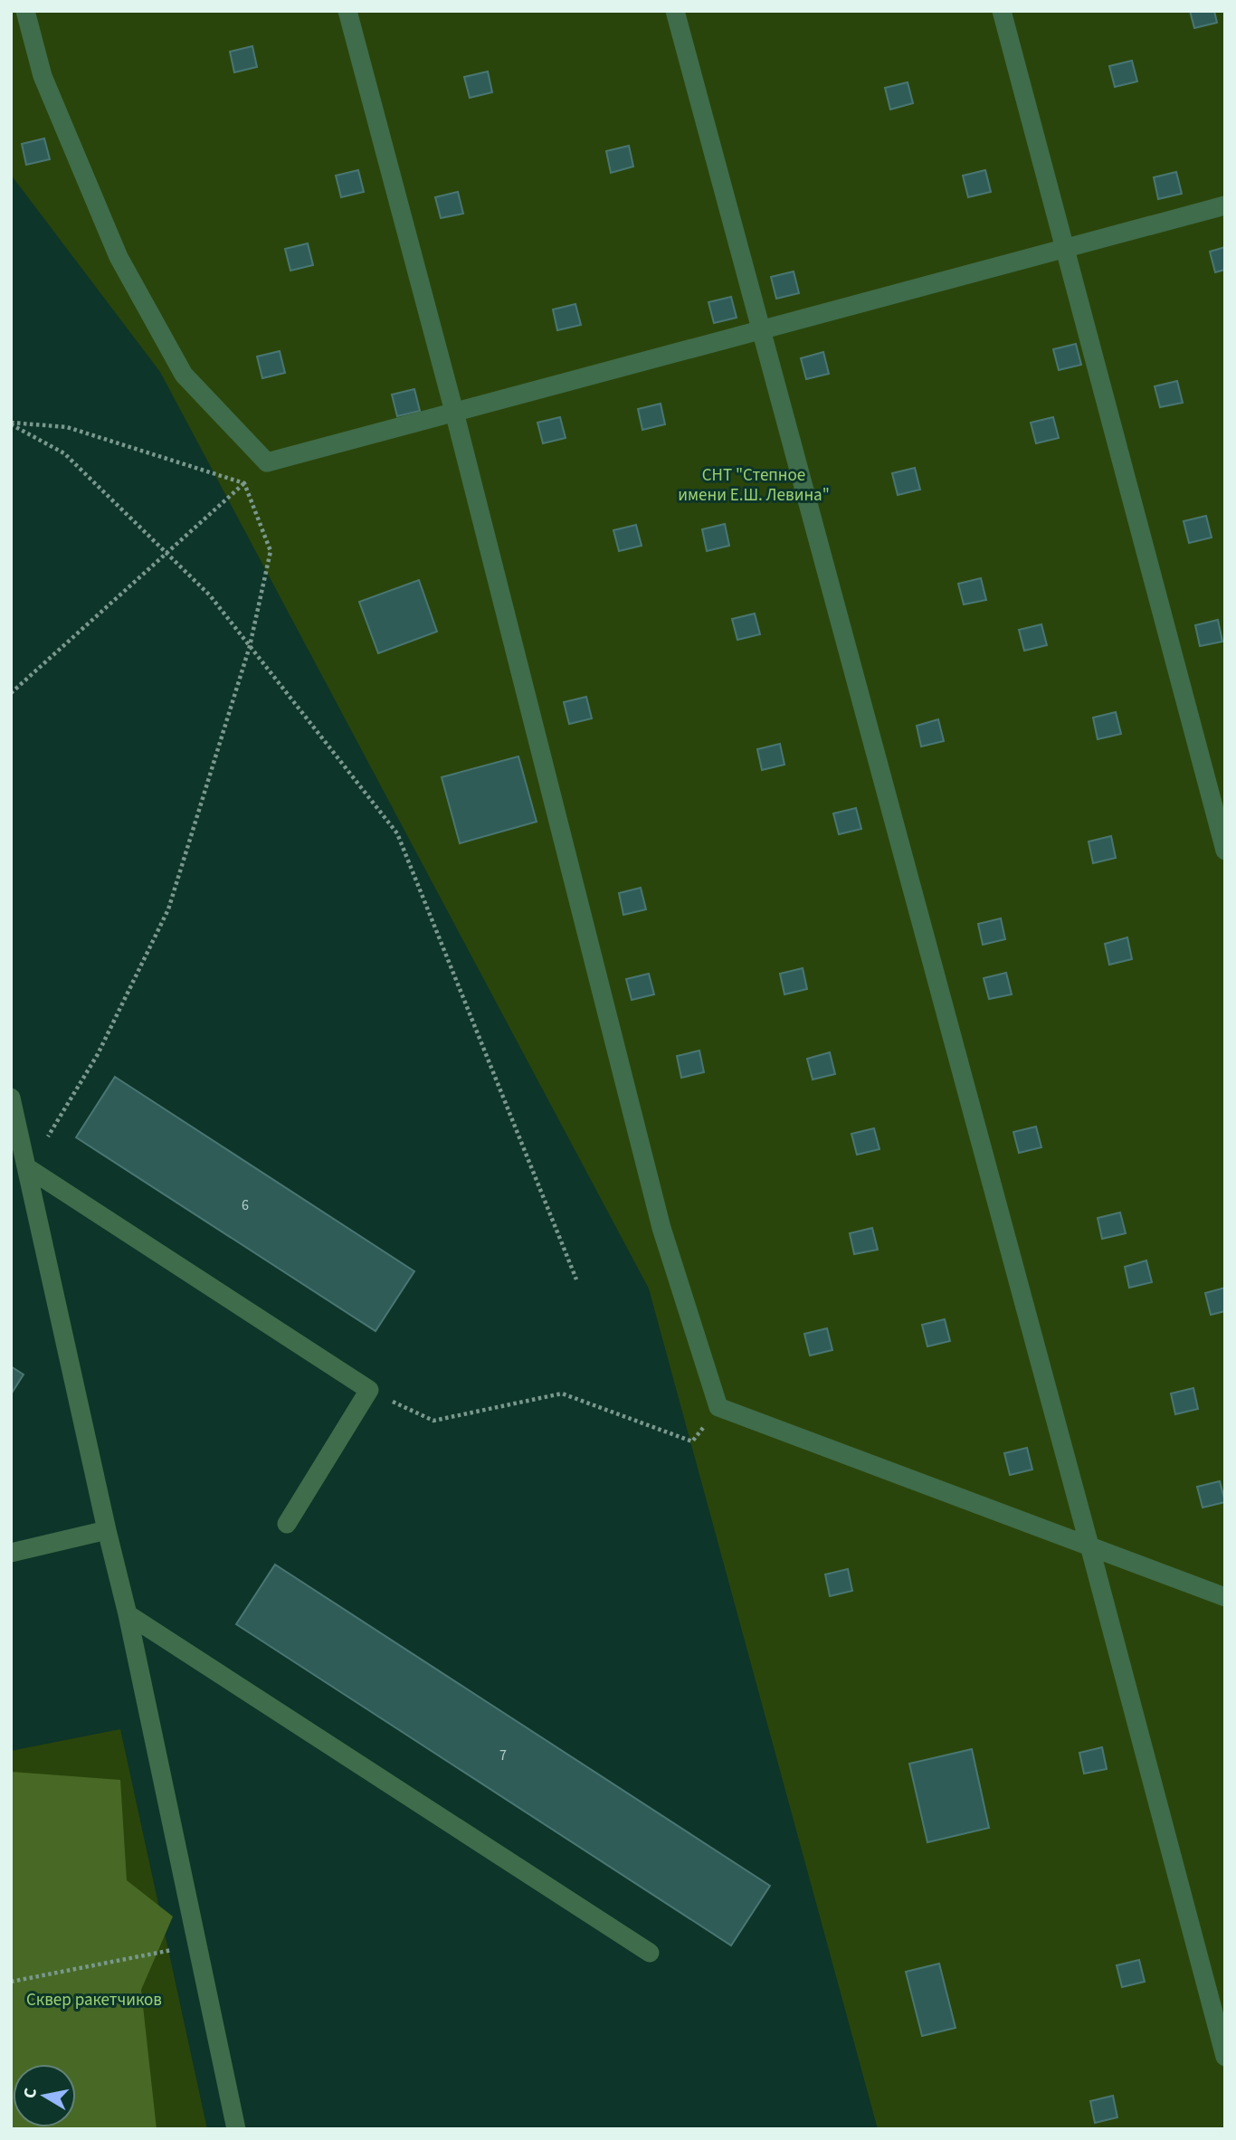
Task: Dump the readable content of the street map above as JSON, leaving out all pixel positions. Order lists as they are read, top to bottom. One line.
{"parks":["СНТ \"Степное имени Е.Ш. Левина\"","Сквер ракетчиков"],"house_numbers":["6","7"],"north":"left"}
